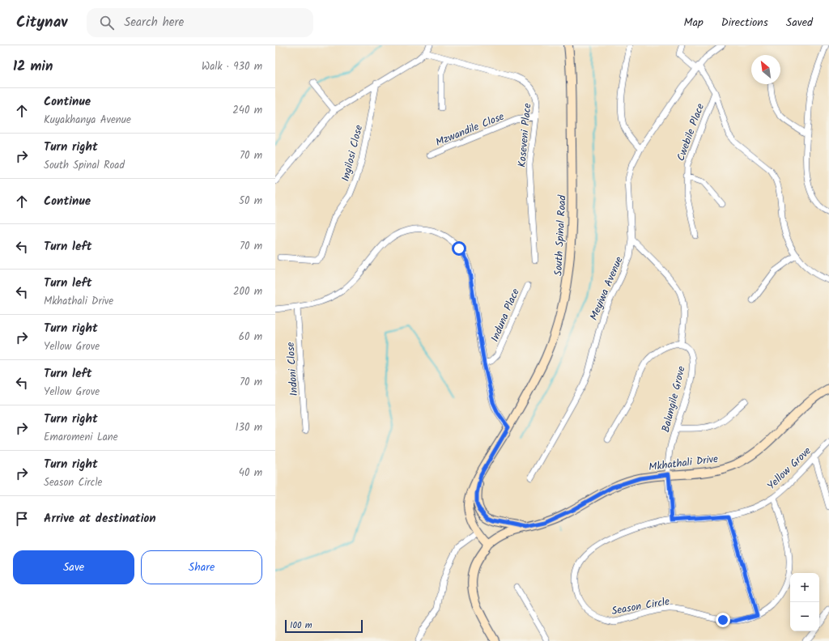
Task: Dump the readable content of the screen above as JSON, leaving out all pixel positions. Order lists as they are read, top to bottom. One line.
{"streets":{"street":["Mzwandile Close","Cwebile Place","Koseveni Place","Ingilosi Close","South Spinal Road","Meyiwa Avenue","Induna Place","Indoni Close","Balungile Grove","Mkhathali Drive","Yellow Grove","Season Circle"]},"crossings":[["Mzwandile Close","Koseveni Place"],["South Spinal Road","Mkhathali Drive"],["Balungile Grove","Mkhathali Drive"],["Yellow Grove","Season Circle"]],"scale_bar":"100 m","north":"top left","page":{"header":"Citynav","search":"Search here","nav":["Map","Directions","Saved"],"heading":["12 min","Walk · 930 m"],"list":[["Continue","Kuyakhanya Avenue","240 m"],["Turn right","South Spinal Road","70 m"],["Continue","50 m"],["Turn left","70 m"],["Turn left","Mkhathali Drive","200 m"],["Turn right","Yellow Grove","60 m"],["Turn left","Yellow Grove","70 m"],["Turn right","Emaromeni Lane","130 m"],["Turn right","Season Circle","40 m"],"Arrive at destination"],"buttons":["Save","Share"],"map_buttons":["+","−"],"scale":"100 m"}}
